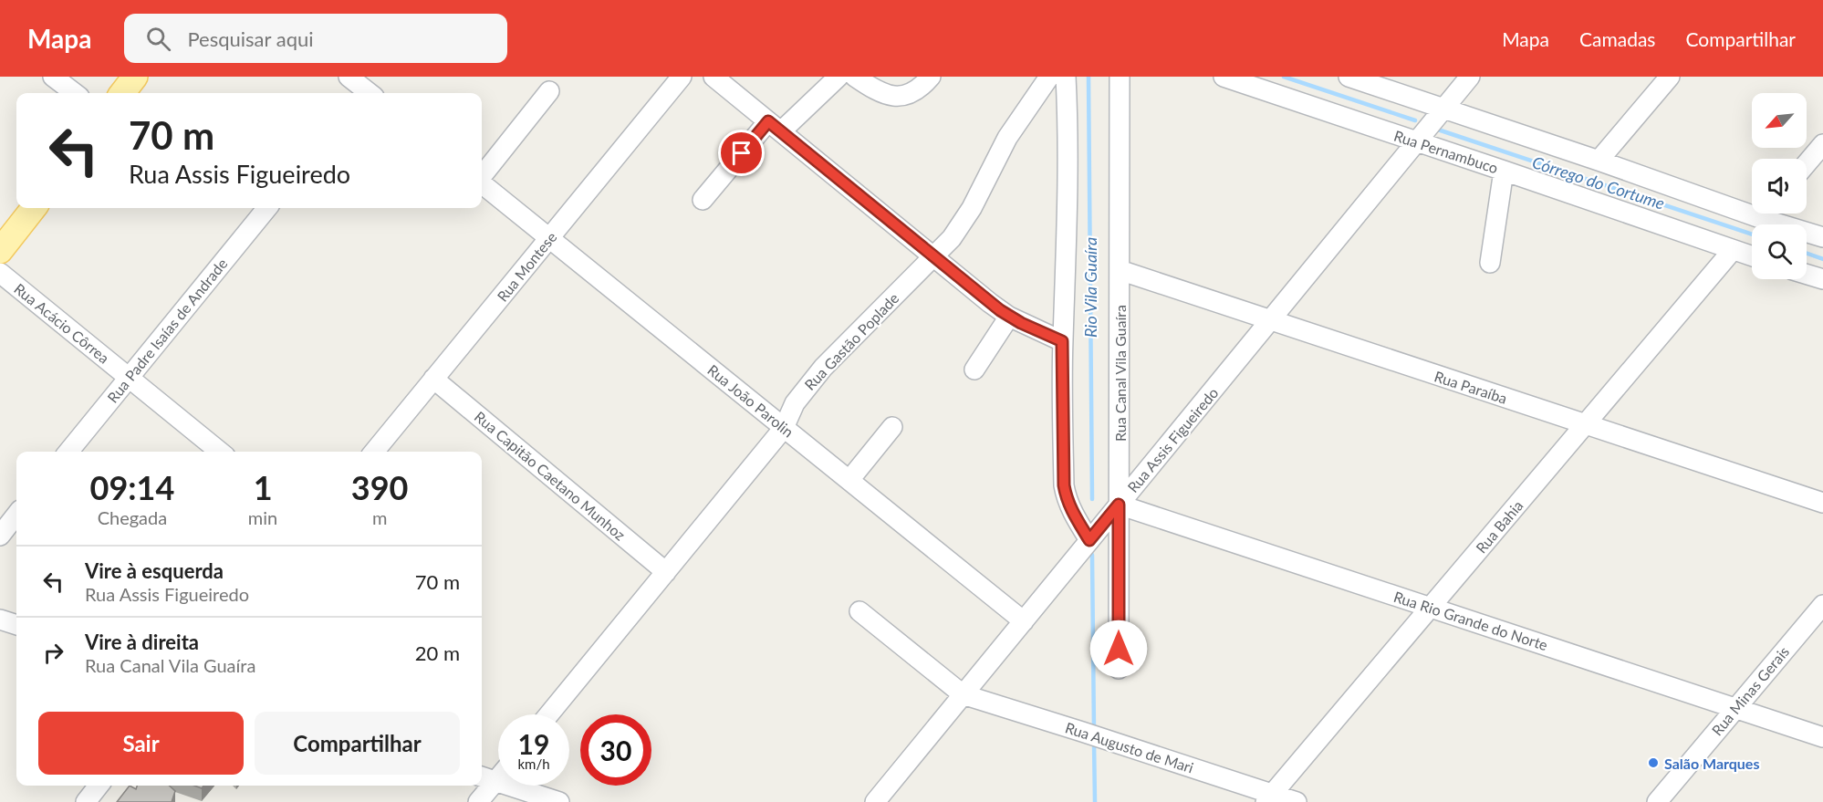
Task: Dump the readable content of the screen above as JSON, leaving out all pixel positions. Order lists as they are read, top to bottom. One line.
{"streets":{"street":["Rua Pernambuco","Rua Montese","Rua Acácio Côrrea","Rua Padre Isaías de Andrade","Rua Gastão Poplade","Rua Canal Vila Guaíra","Rua Paraíba","Rua João Parolin","Rua Assis Figueiredo","Rua Capitão Caetano Munhoz","Rua Bahia","Rua Rio Grande do Norte","Rua Minas Gerais","Rua Augusto de Mari"]},"crossings":[["Rua Pernambuco","Rua Assis Figueiredo"],["Rua Pernambuco","Rua Bahia"],["Rua Montese","Rua João Parolin"],["Rua Montese","Rua Capitão Caetano Munhoz"],["Rua Acácio Côrrea","Rua Padre Isaías de Andrade"],["Rua Gastão Poplade","Rua João Parolin"],["Rua Gastão Poplade","Rua Capitão Caetano Munhoz"],["Rua Canal Vila Guaíra","Rua Paraíba"],["Rua Canal Vila Guaíra","Rua Assis Figueiredo"],["Rua Canal Vila Guaíra","Rua Rio Grande do Norte"],["Rua Paraíba","Rua Assis Figueiredo"],["Rua Paraíba","Rua Bahia"],["Rua João Parolin","Rua Assis Figueiredo"],["Rua Assis Figueiredo","Rua Rio Grande do Norte"],["Rua Assis Figueiredo","Rua Augusto de Mari"],["Rua Bahia","Rua Rio Grande do Norte"],["Rua Bahia","Rua Augusto de Mari"],["Rua Rio Grande do Norte","Rua Minas Gerais"]],"water":["Córrego do Cortume","Rio Vila Guaíra"],"places":["Salão Marques"],"north":"bottom left","page":{"header":"Mapa","search":"Pesquisar aqui","nav":["Mapa","Camadas","Compartilhar"],"turn":["70 m","Rua Assis Figueiredo"],"eta":["09:14","Chegada","1","min","390","m"],"list":[{"name":"Vire à esquerda","note":"Rua Assis Figueiredo","value":"70 m"},{"name":"Vire à direita","note":"Rua Canal Vila Guaíra","value":"20 m"}],"buttons":["Sair","Compartilhar"],"speed":"19 km/h","limit":"30"}}
